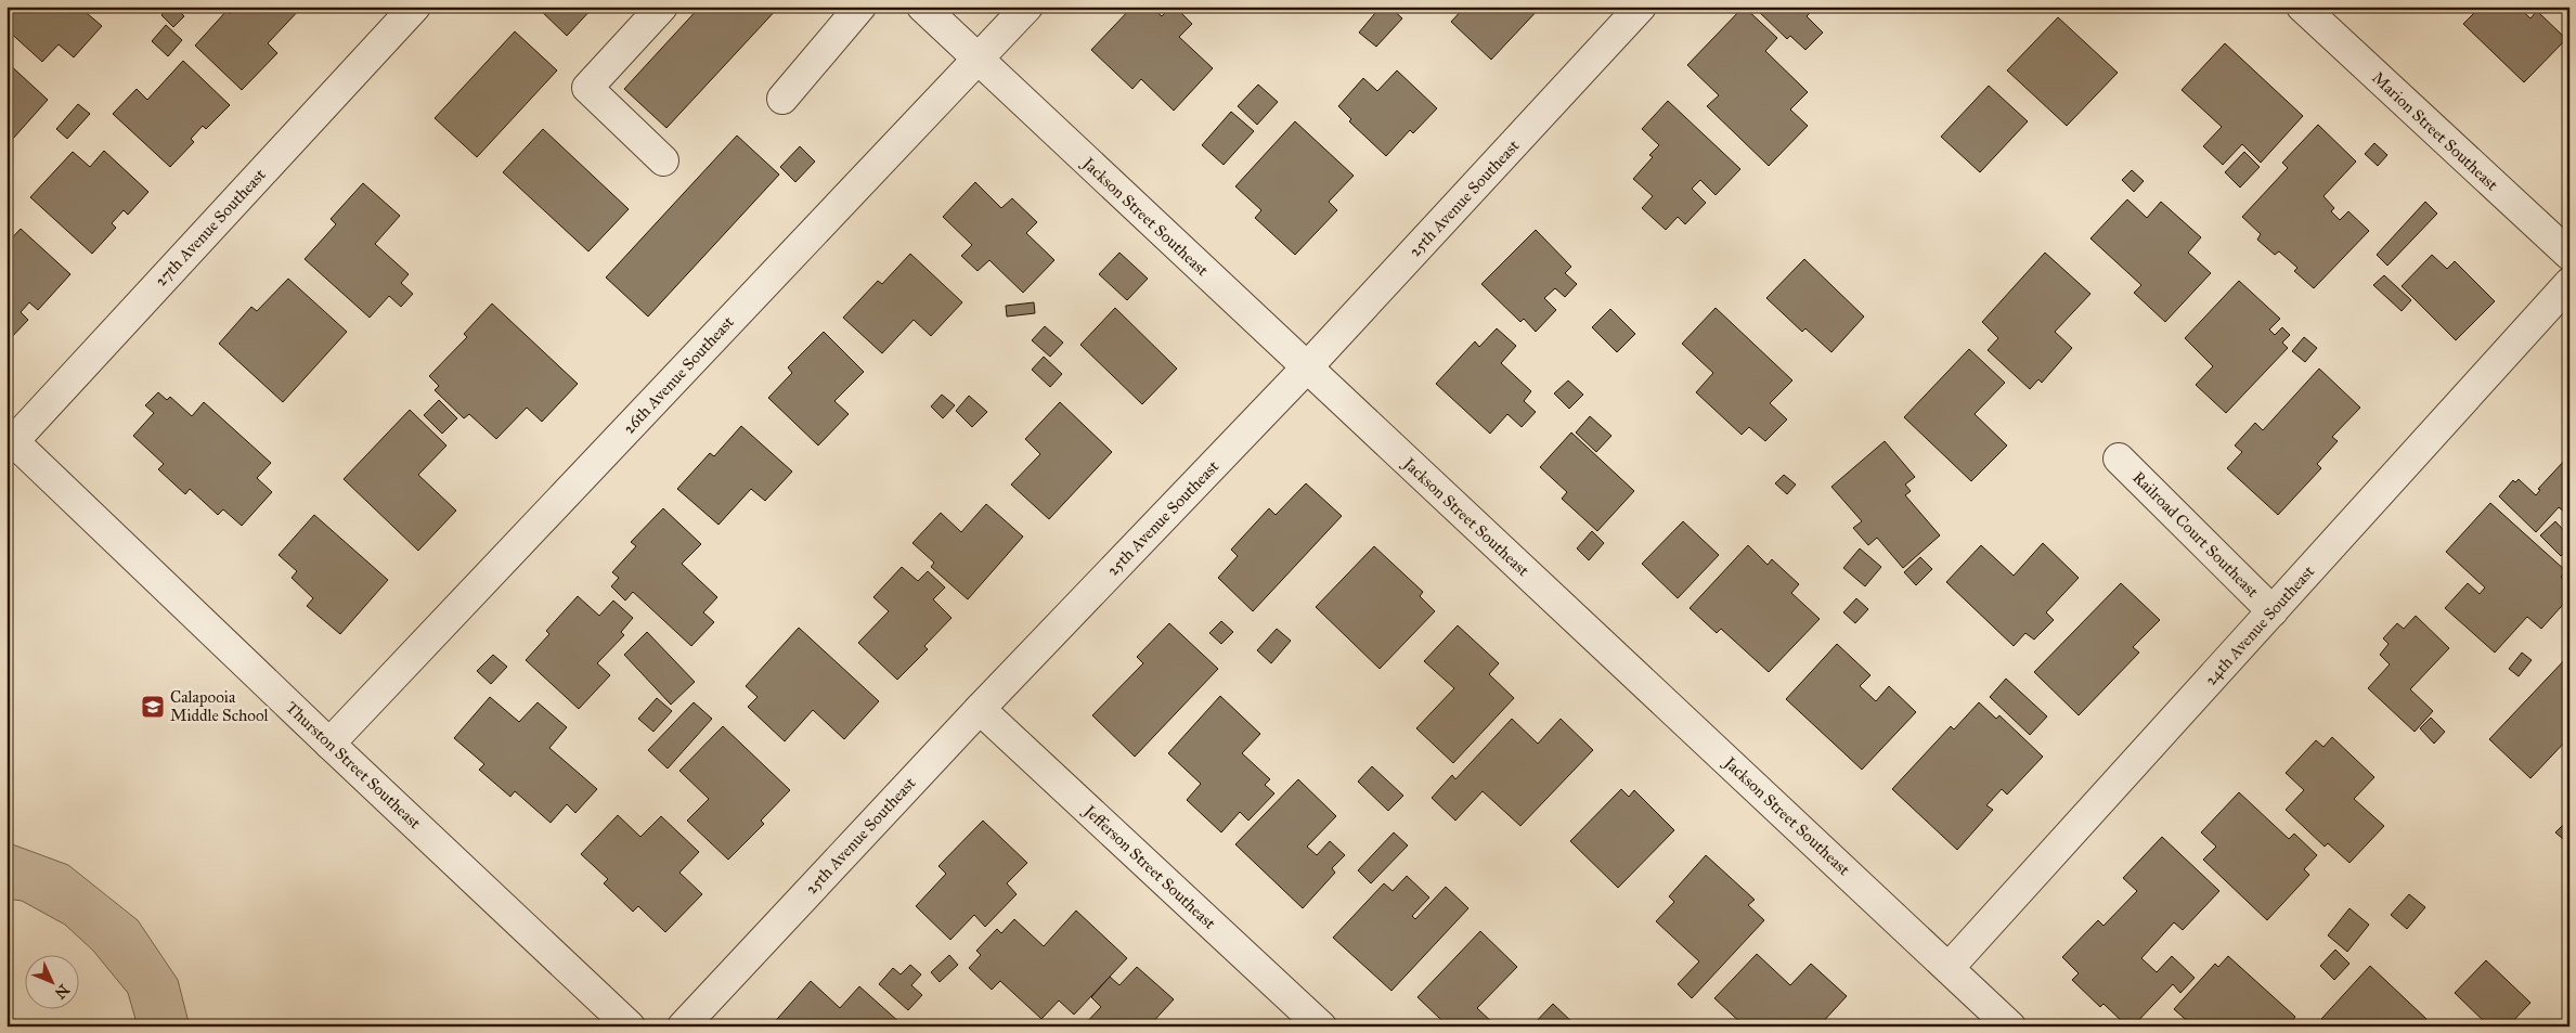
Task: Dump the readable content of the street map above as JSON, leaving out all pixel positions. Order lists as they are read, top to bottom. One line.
{"streets":{"street":["Marion Street Southeast","25th Avenue Southeast","Jackson Street Southeast","27th Avenue Southeast","26th Avenue Southeast","Railroad Court Southeast","24th Avenue Southeast","Thurston Street Southeast","Jefferson Street Southeast"]},"crossings":[["25th Avenue Southeast","Jackson Street Southeast"],["25th Avenue Southeast","Jefferson Street Southeast"],["Jackson Street Southeast","26th Avenue Southeast"],["Jackson Street Southeast","24th Avenue Southeast"],["27th Avenue Southeast","Thurston Street Southeast"],["26th Avenue Southeast","Thurston Street Southeast"],["Railroad Court Southeast","24th Avenue Southeast"]],"places":{"school or university":["Calapooia Middle School"]},"north":"bottom right"}
